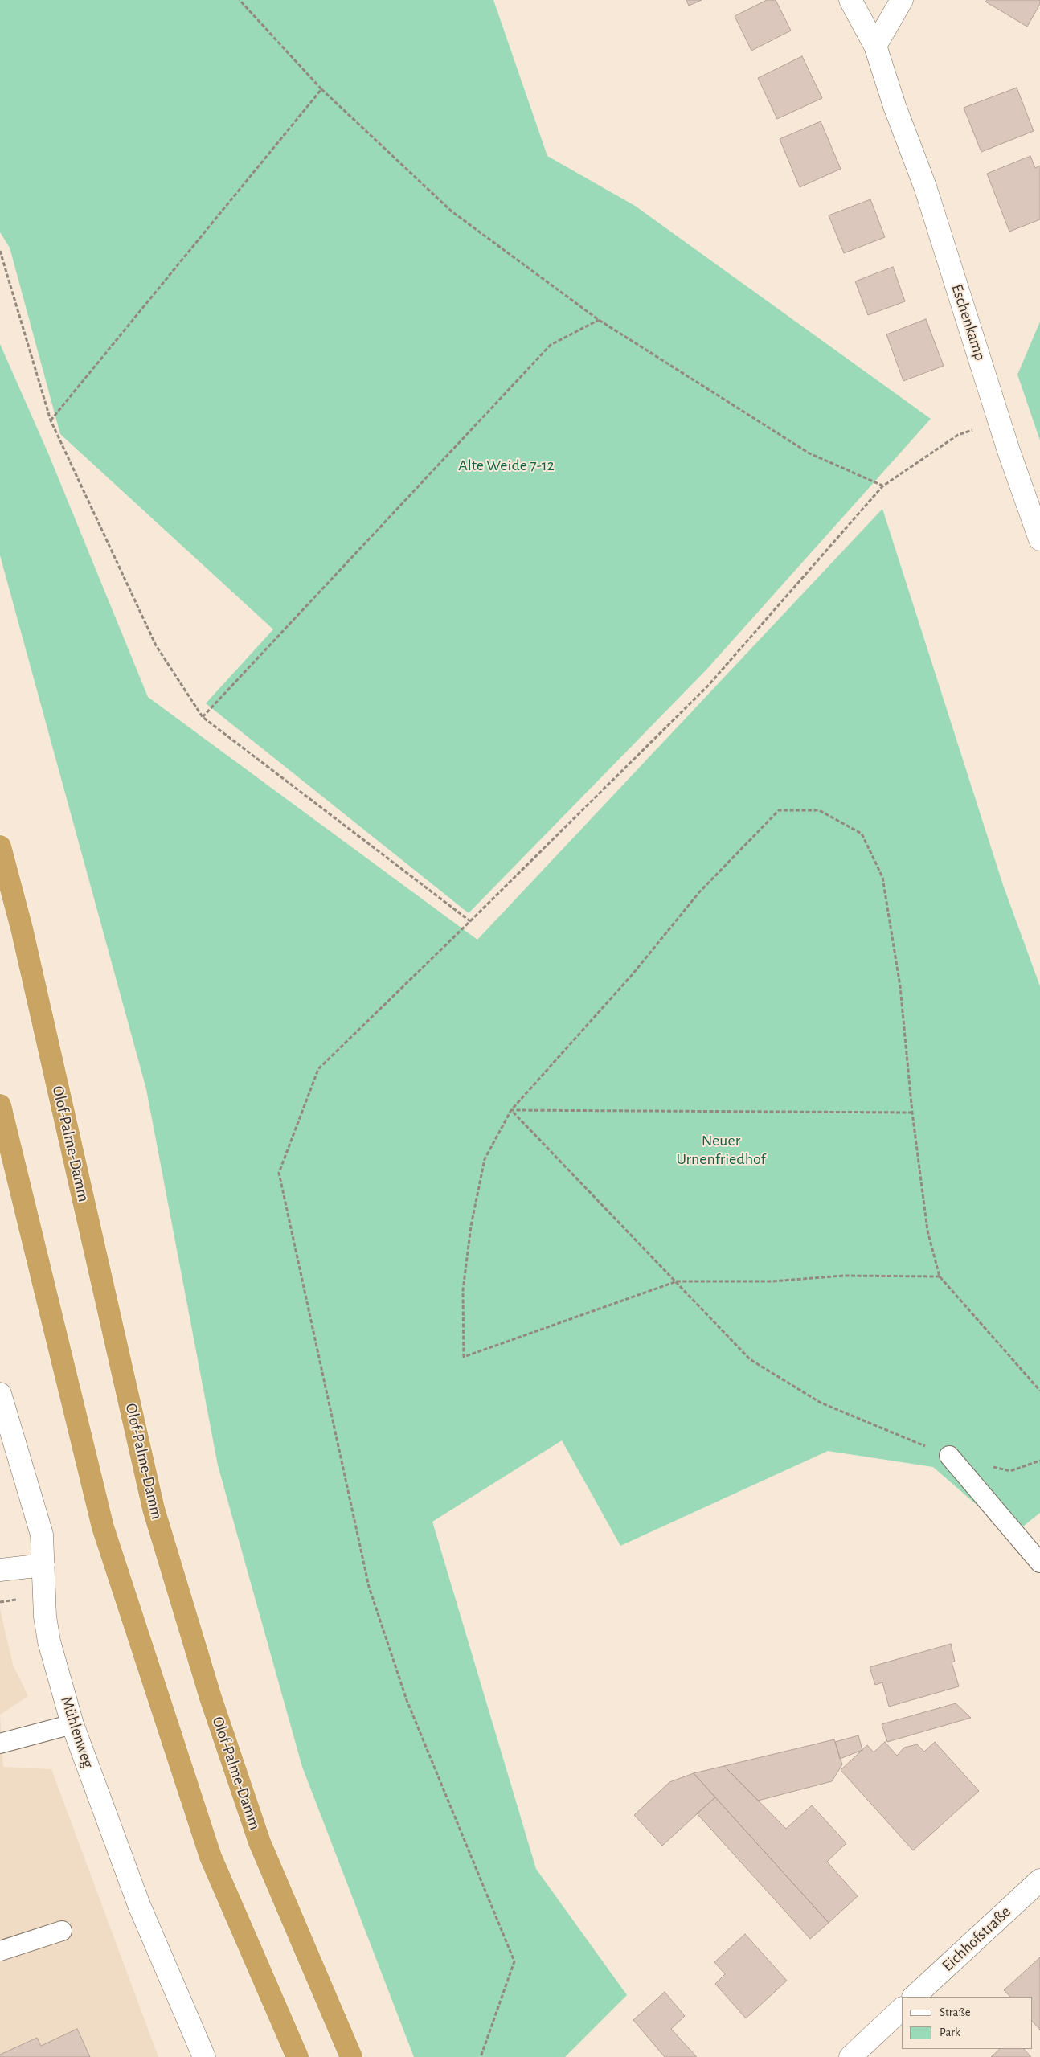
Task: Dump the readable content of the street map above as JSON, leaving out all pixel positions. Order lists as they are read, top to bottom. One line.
{"streets":{"highway":["Olof-Palme-Damm"],"street":["Eschenkamp","Mühlenweg","Eichhofstraße"]},"parks":["Alte Weide 7-12","Neuer Urnenfriedhof"],"legend":["Straße","Park"]}
